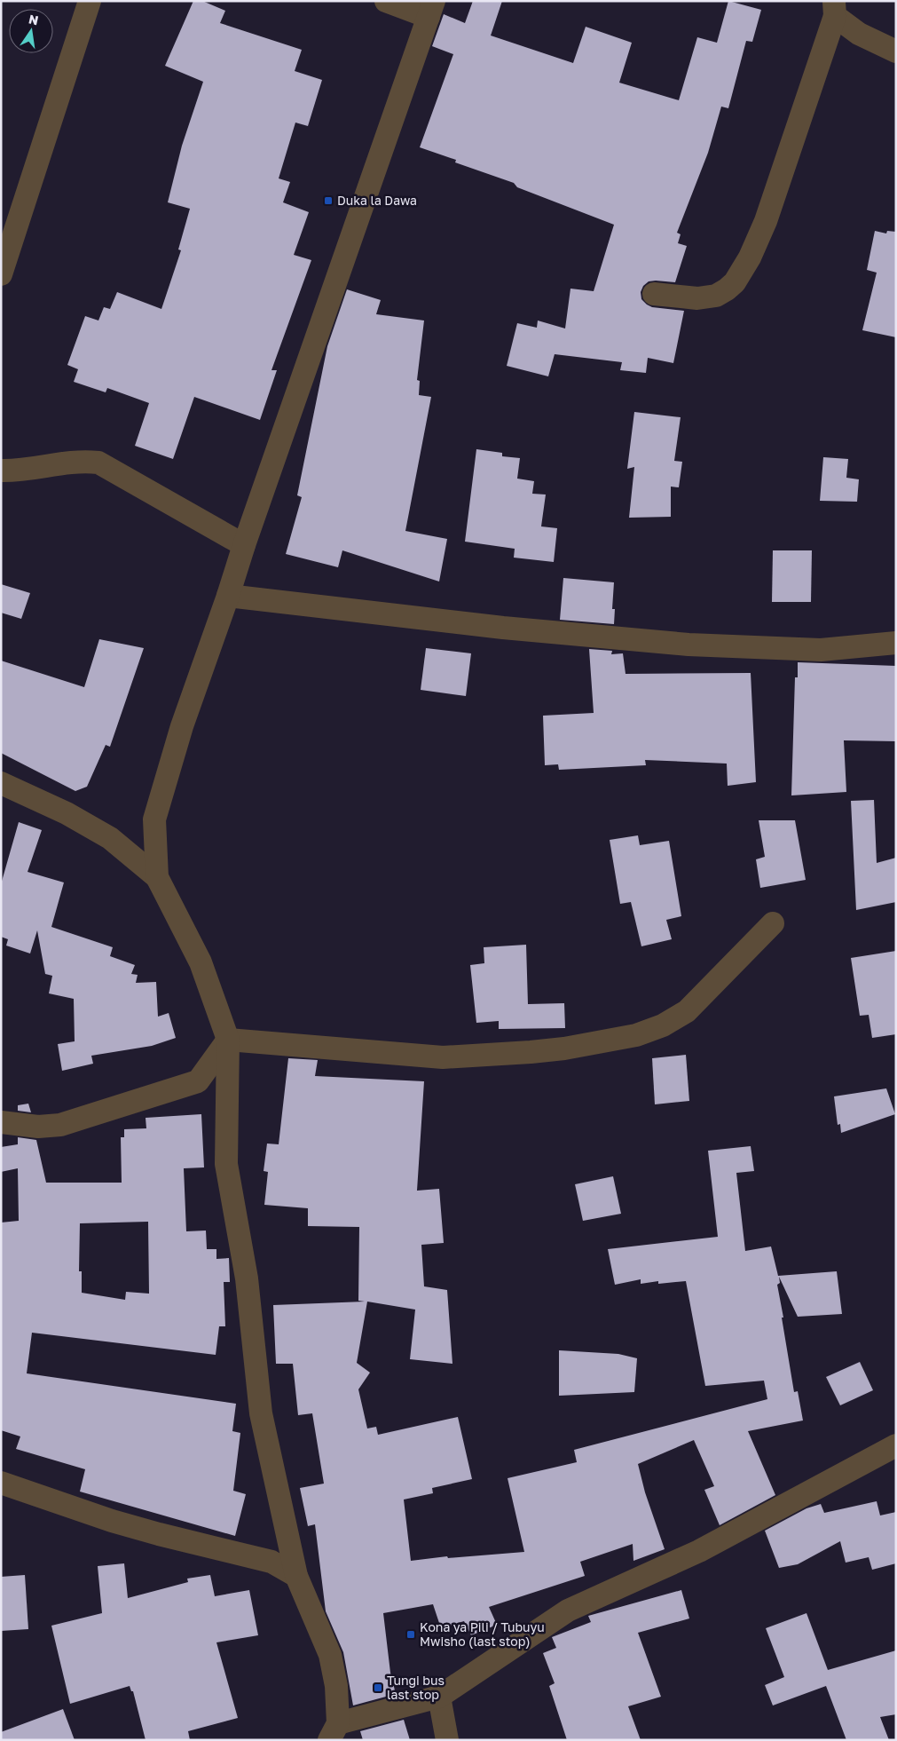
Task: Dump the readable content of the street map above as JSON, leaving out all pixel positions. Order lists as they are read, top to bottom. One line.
{"places":{"transit":["Duka la Dawa","Kona ya Pili / Tubuyu Mwisho (last stop)","Tungi bus last stop"]},"north":"top"}
